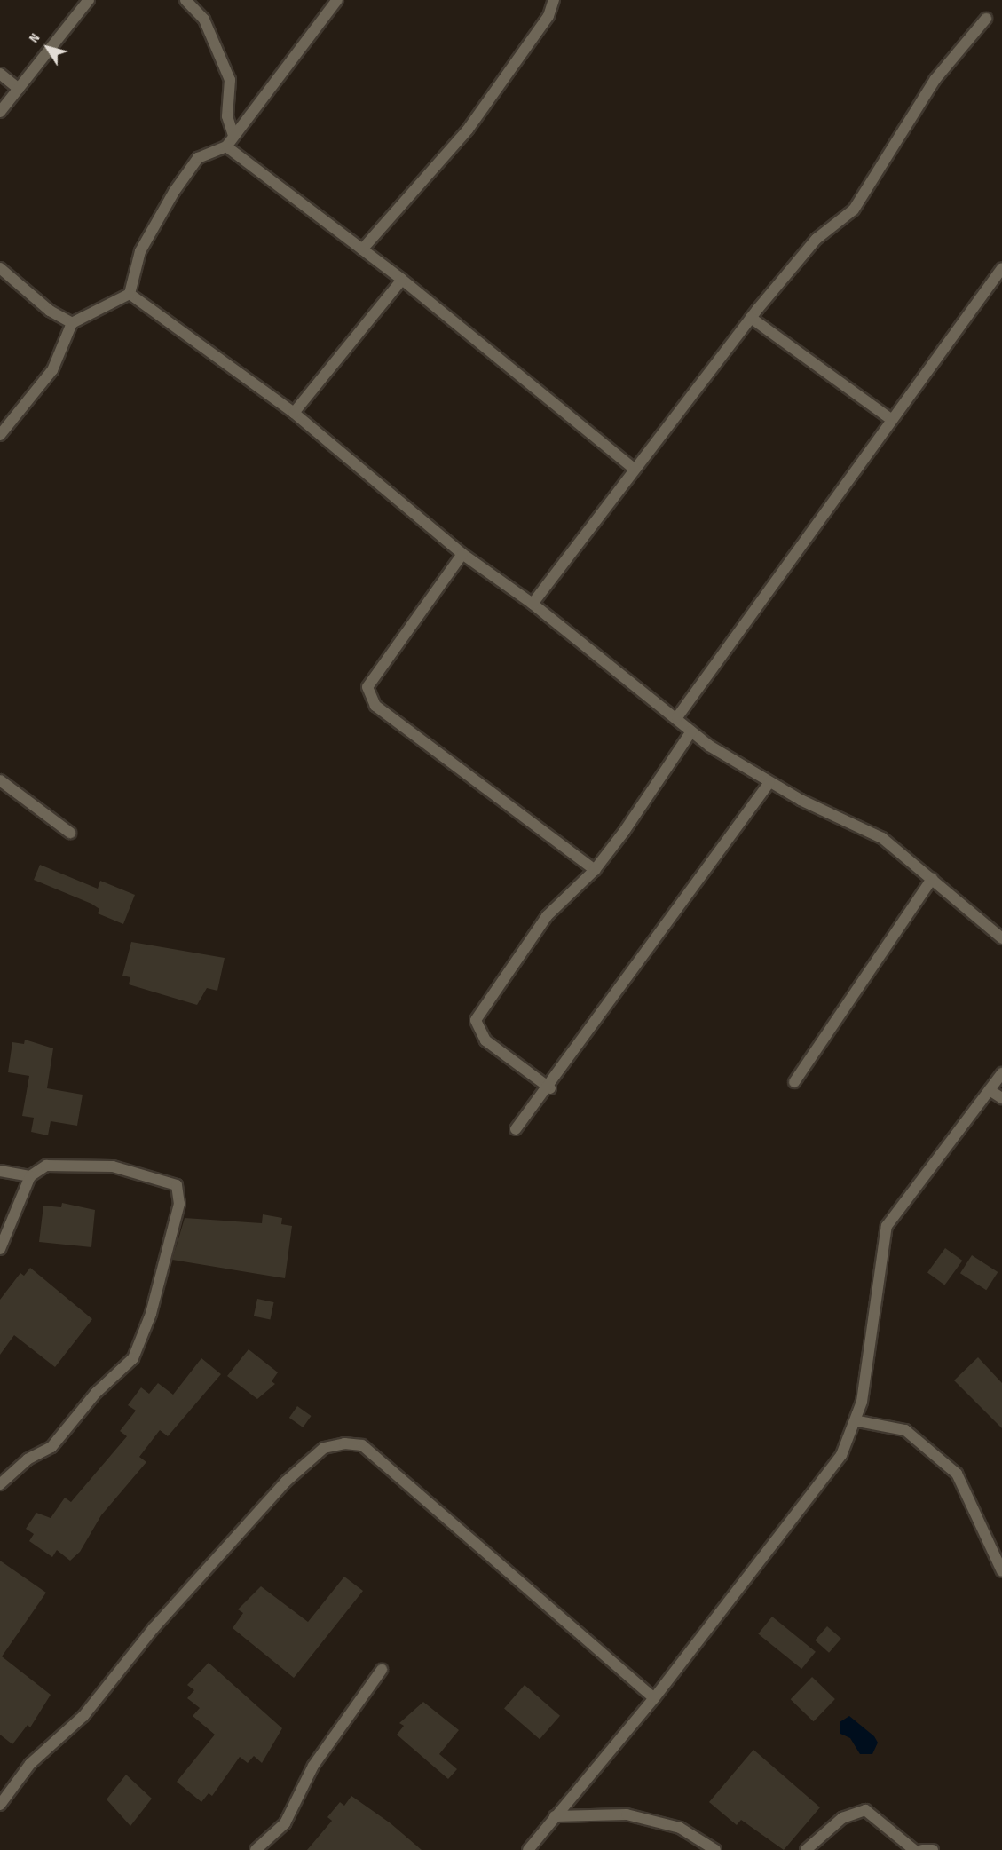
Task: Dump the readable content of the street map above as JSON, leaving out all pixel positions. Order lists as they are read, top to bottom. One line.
{"north":"top left"}
